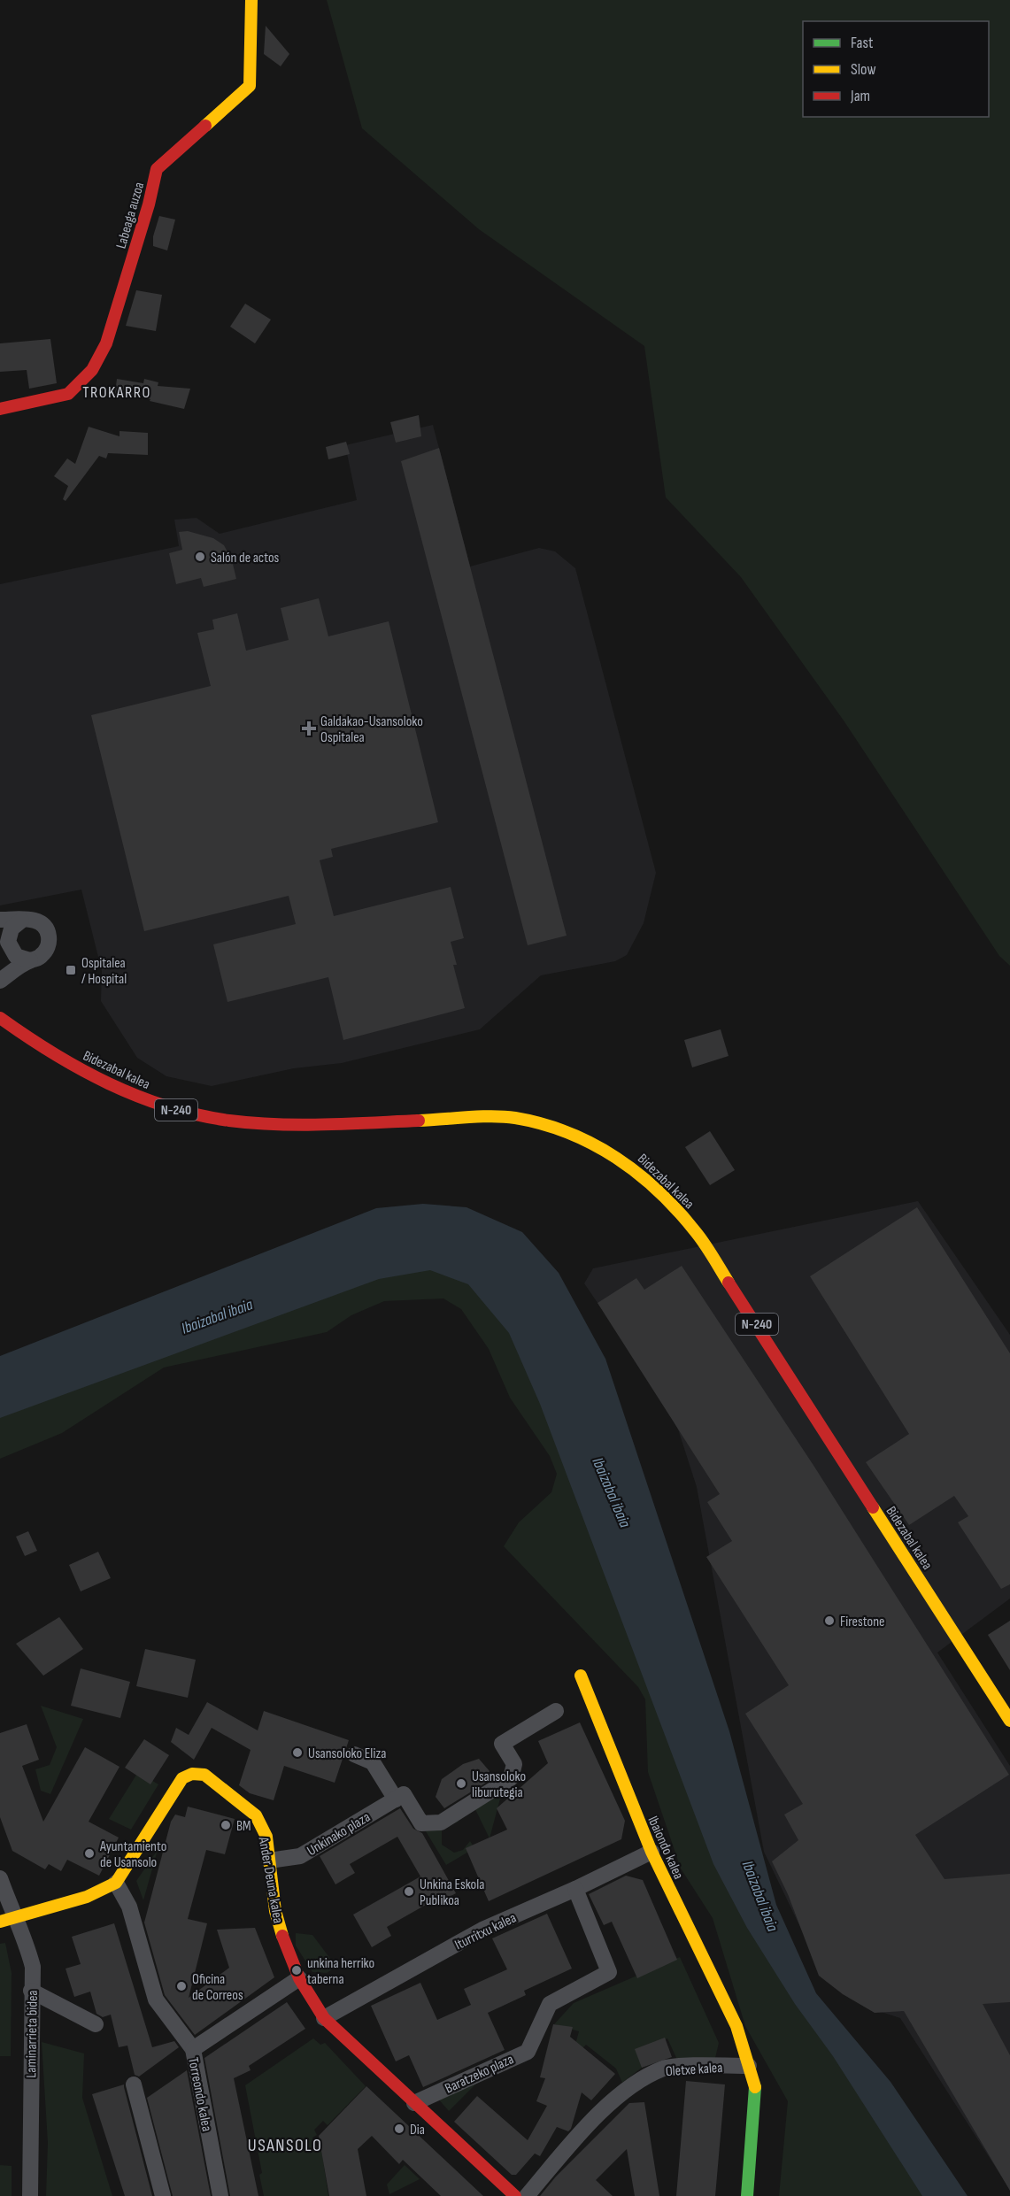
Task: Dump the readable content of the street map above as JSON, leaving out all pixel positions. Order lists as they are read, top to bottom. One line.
{"streets":{"main road":["Labeaga auzoa","Bidezabal kalea","N-240","Ibaiondo kalea","Ander Deuna kalea"],"street":["Unkinako plaza","Iturritxu kalea","Laminarrieta bidea","Oletxe kalea","Baratzeko plaza","Torreondo kalea"]},"crossings":[["Unkinako plaza","Ander Deuna kalea"],["Ibaiondo kalea","Iturritxu kalea"],["Ibaiondo kalea","Oletxe kalea"],["Ander Deuna kalea","Iturritxu kalea"],["Ander Deuna kalea","Baratzeko plaza"],["Ander Deuna kalea","Torreondo kalea"],["Iturritxu kalea","Baratzeko plaza"]],"districts":["TROKARRO","USANSOLO"],"water":["Ibaizabal ibaia"],"places":{"other":["Salón de actos","Firestone","Usansoloko Eliza","Usansoloko liburutegia","BM","Ayuntamiento de Usansolo","Unkina Eskola Publikoa","unkina herriko taberna","Oficina de Correos","Dia"],"health":["Galdakao-Usansoloko Ospitalea"],"transit":["Ospitalea / Hospital"]},"legend":["Fast","Slow","Jam"]}
